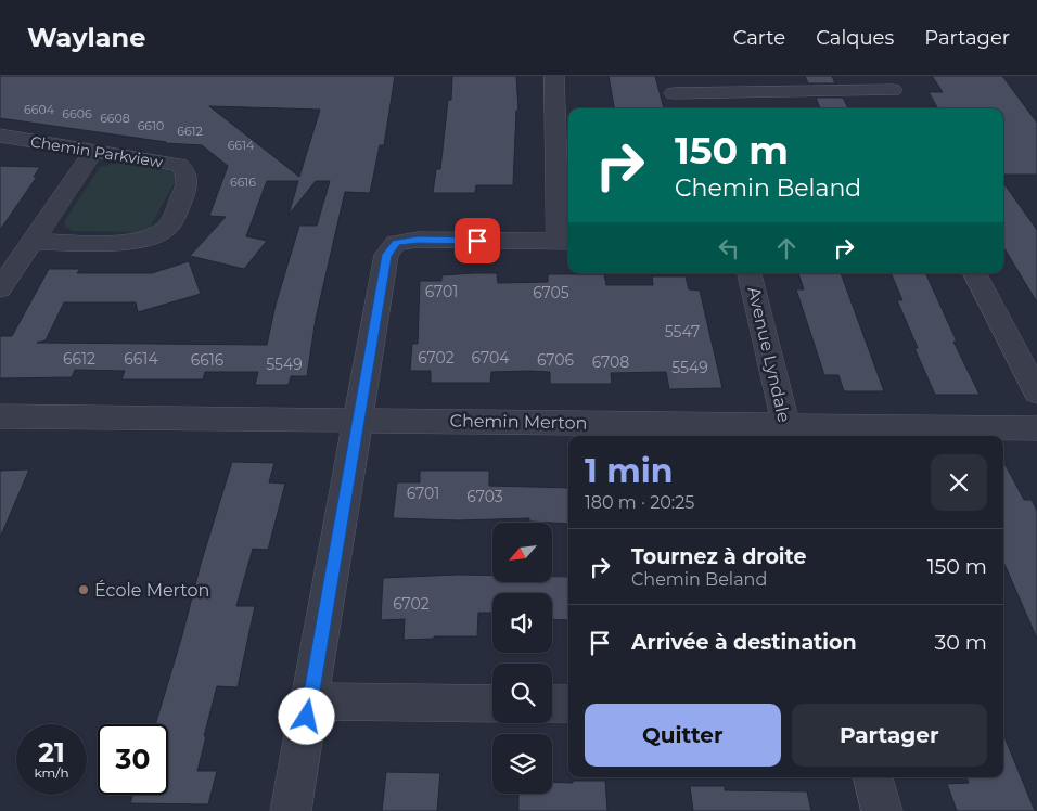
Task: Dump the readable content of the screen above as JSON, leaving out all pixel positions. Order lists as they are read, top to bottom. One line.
{"streets":{"street":["Chemin Parkview","Avenue Lyndale","Chemin Merton"]},"crossings":[["Avenue Lyndale","Chemin Merton"]],"places":["École Merton"],"house_numbers":["6604","6606","6608","6610","6612","6614","6616","6701","6705","5547","6702","6704","6612","6614","6616","6706","6708","5549","5549","6701","6703","6702"],"north":"bottom left","page":{"header":"Waylane","nav":["Carte","Calques","Partager"],"turn":["150 m","Chemin Beland"],"heading":["1 min","180 m · 20:25"],"list":[{"name":"Tournez à droite","note":"Chemin Beland","value":"150 m"},{"name":"Arrivée à destination","value":"30 m"}],"buttons":["Quitter","Partager"],"speed":"21 km/h","limit":"30"}}
